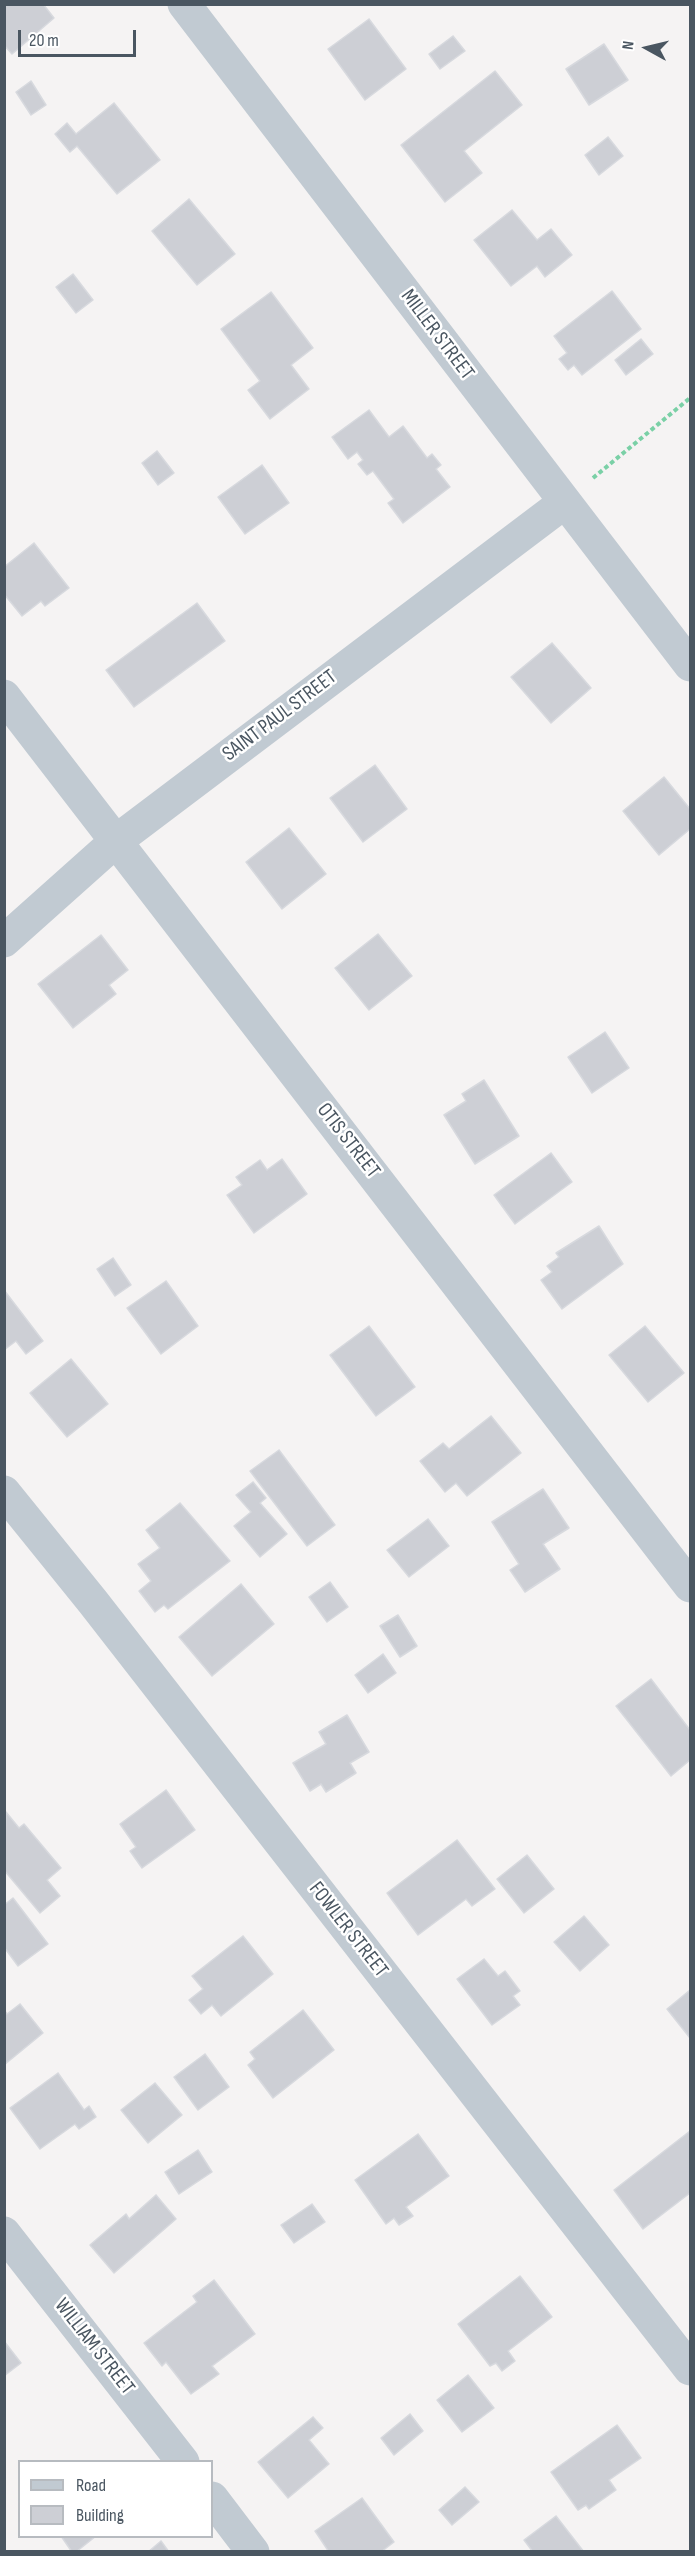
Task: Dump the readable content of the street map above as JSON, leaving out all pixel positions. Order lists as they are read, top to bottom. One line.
{"streets":{"street":["MILLER STREET","SAINT PAUL STREET","OTIS STREET","FOWLER STREET","WILLIAM STREET"]},"crossings":[["MILLER STREET","SAINT PAUL STREET"],["SAINT PAUL STREET","OTIS STREET"]],"legend":["Road","Building"],"scale_bar":"20 m","north":"left"}
